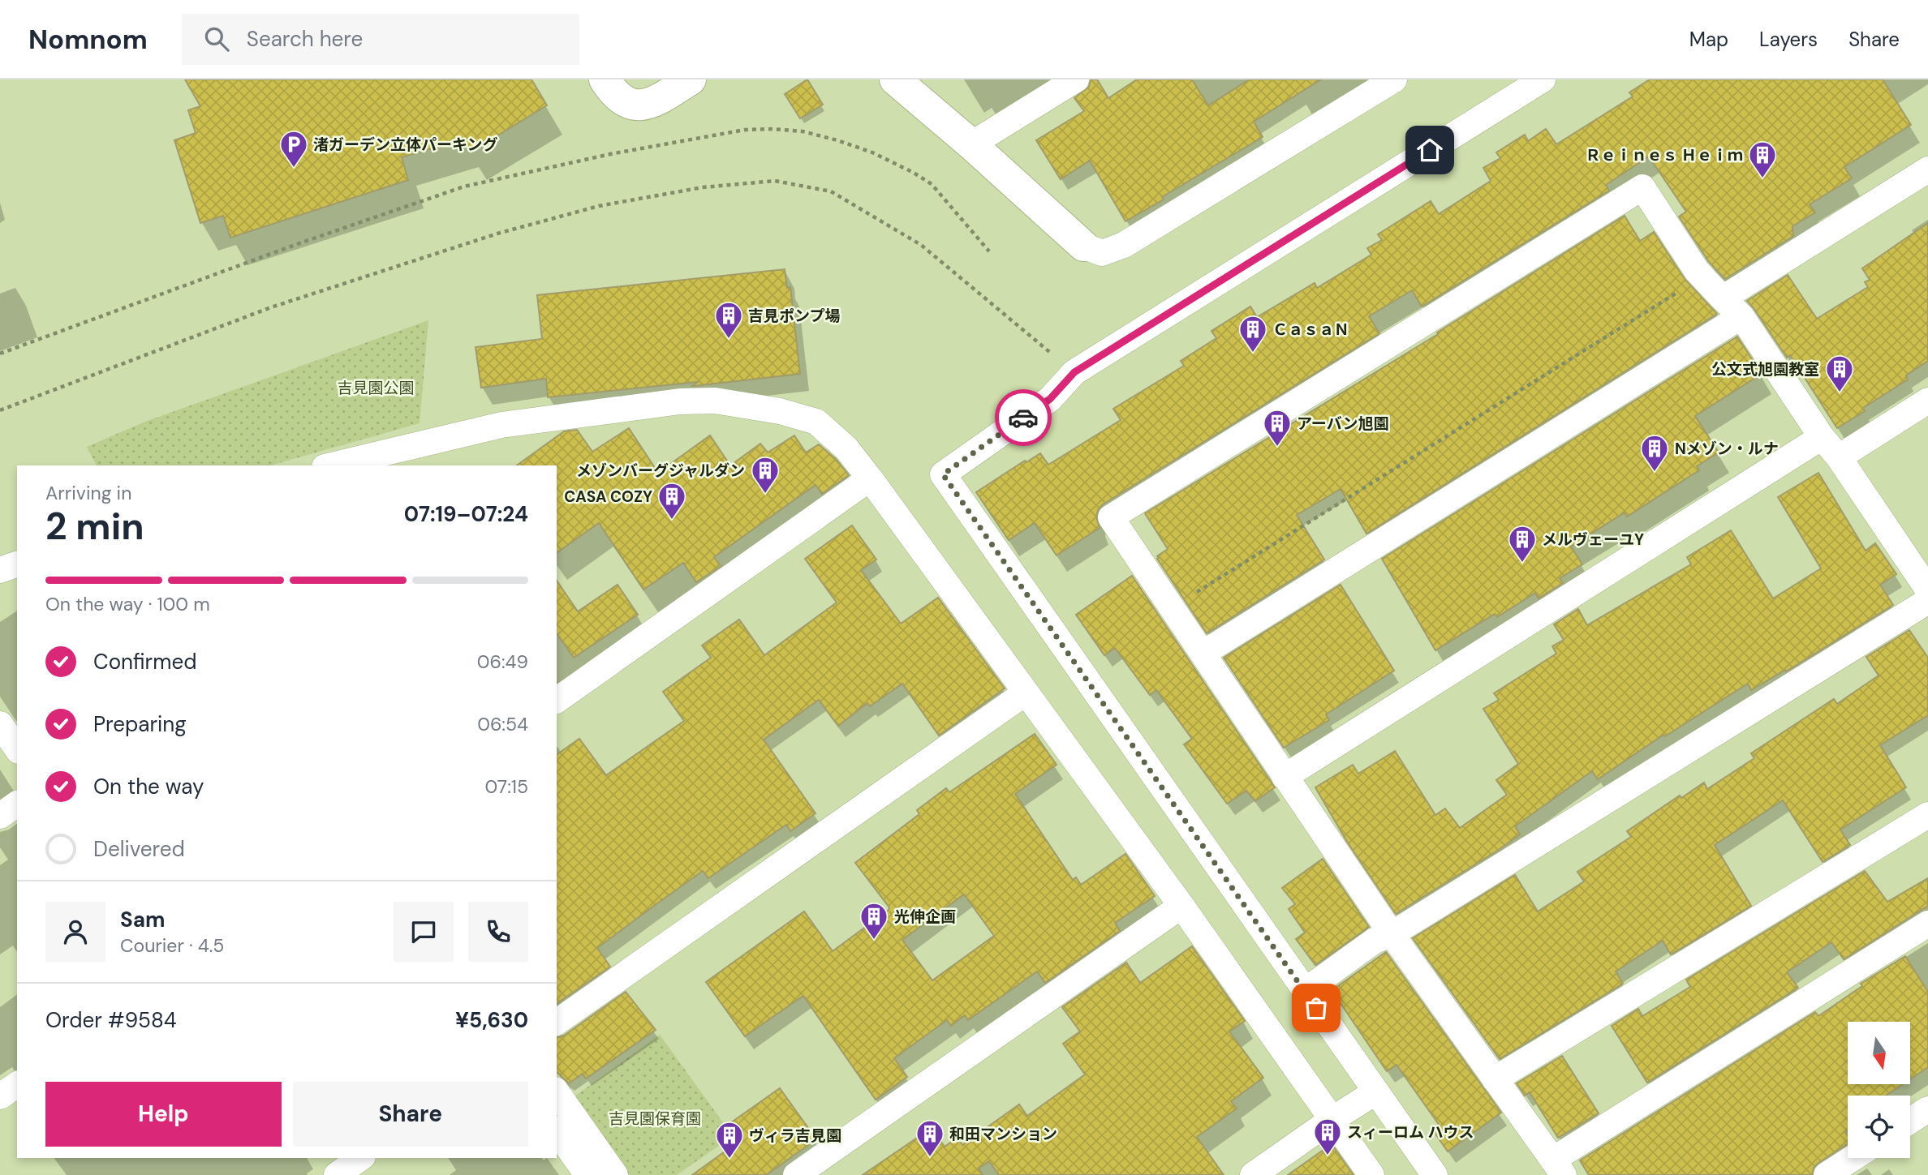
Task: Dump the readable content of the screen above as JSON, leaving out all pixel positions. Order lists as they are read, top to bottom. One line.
{"parks":["吉見園公園","吉見園保育園"],"places":{"parking":["渚ガーデン立体パーキング"],"building":["Ｒｅｉｎｅｓ Ｈｅｉｍ","吉見ポンプ場","ＣａｓａＮ","公文式旭園教室","アーバン旭園","Nメゾン・ルナ","メゾンバーグジャルダン","CASA COZY","メルヴェーユY","光伸企画","スィーロム ハウス","和田マンション","ヴィラ吉見園"]},"north":"bottom","page":{"header":"Nomnom","search":"Search here","nav":["Map","Layers","Share"],"heading":["2 min","Arriving in","07:19–07:24"],"panel":["Sam","Courier · 4.5","Order #9584","¥5,630"],"bar":"On the way · 100 m","list":[["Confirmed","06:49"],["Preparing","06:54"],["On the way","07:15"],"Delivered"],"buttons":["Help","Share"]}}
